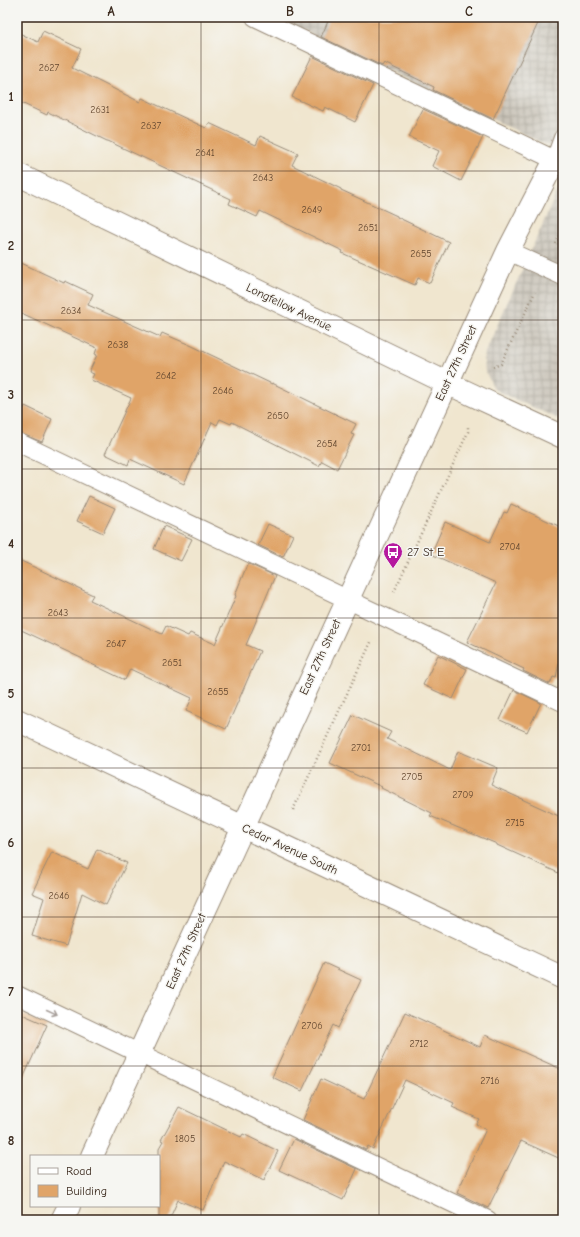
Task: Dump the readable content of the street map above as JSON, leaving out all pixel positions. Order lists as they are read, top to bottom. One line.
{"streets":{"street":["Longfellow Avenue","East 27th Street","Cedar Avenue South"]},"crossings":[["Longfellow Avenue","East 27th Street"],["East 27th Street","Cedar Avenue South"]],"places":{"bus stop":["27 St E"]},"house_numbers":["2627","2631","2637","2641","2643","2649","2651","2655","2634","2638","2642","2646","2650","2654","2704","2643","2647","2651","2655","2701","2705","2709","2715","2646","2706","2712","2716","1805"],"legend":["Road","Building"],"grid":{"columns":["A","B","C"],"rows":["1","2","3","4","5","6","7","8"]}}
